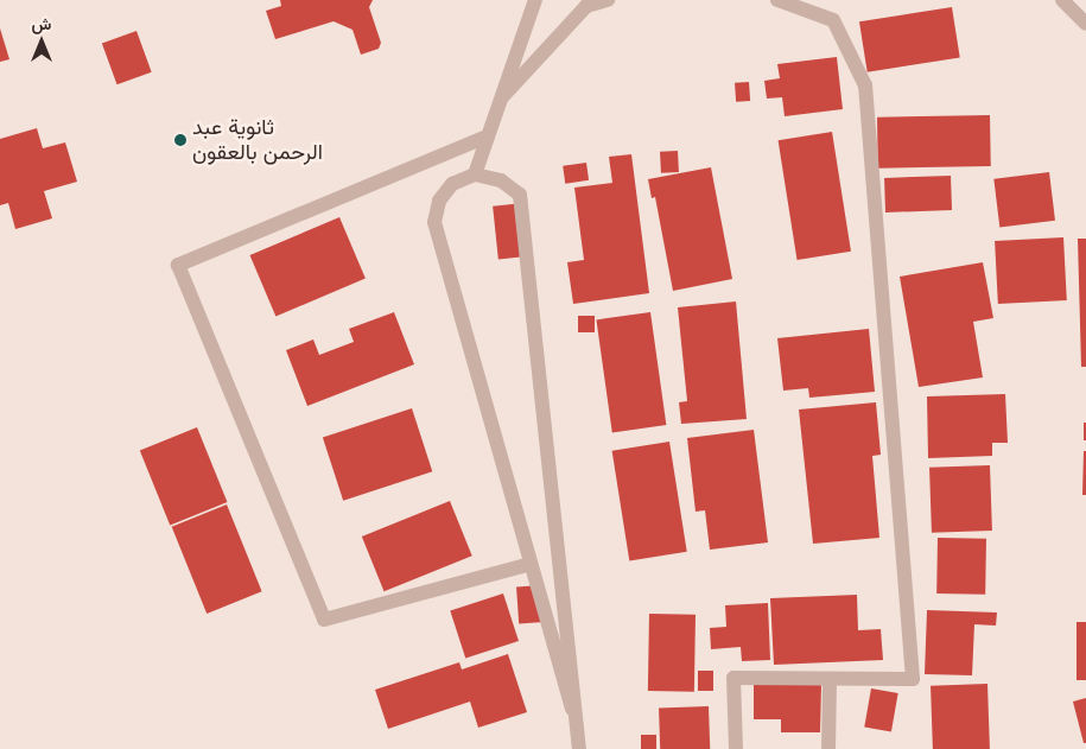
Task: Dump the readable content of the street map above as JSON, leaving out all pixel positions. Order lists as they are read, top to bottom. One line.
{"places":["ثانوية عبد الرحمن بالعقون"],"north":"top"}
